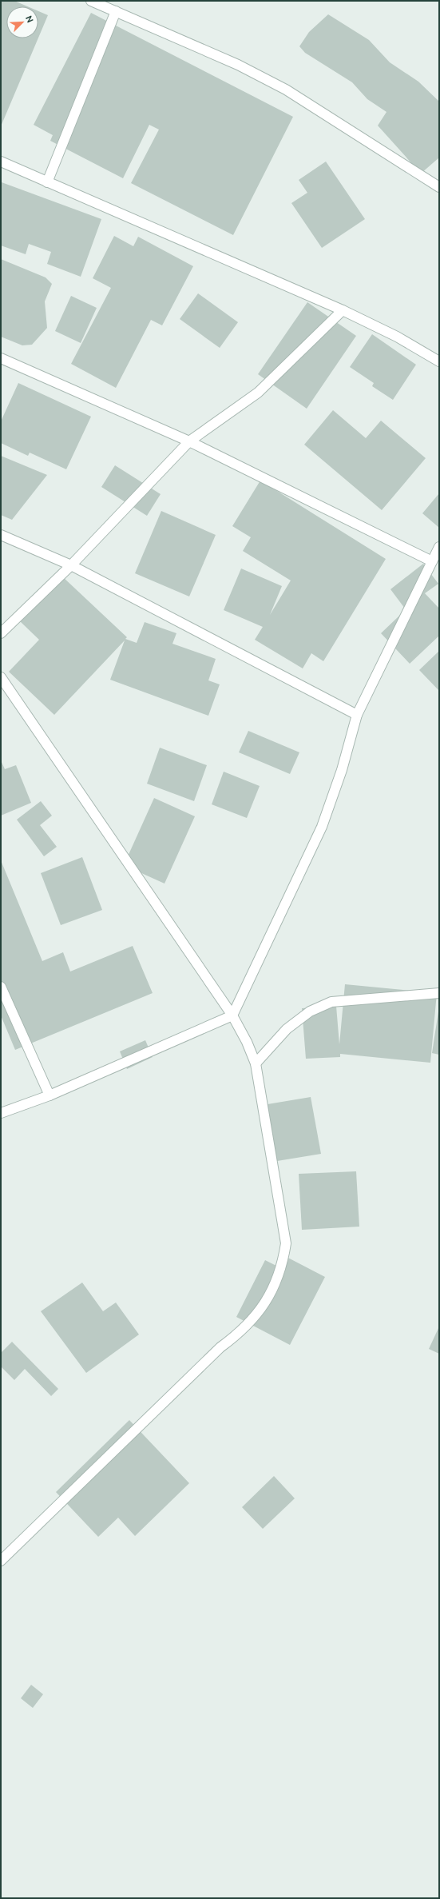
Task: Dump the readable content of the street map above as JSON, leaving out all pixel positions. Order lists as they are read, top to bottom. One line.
{"north":"top right"}
